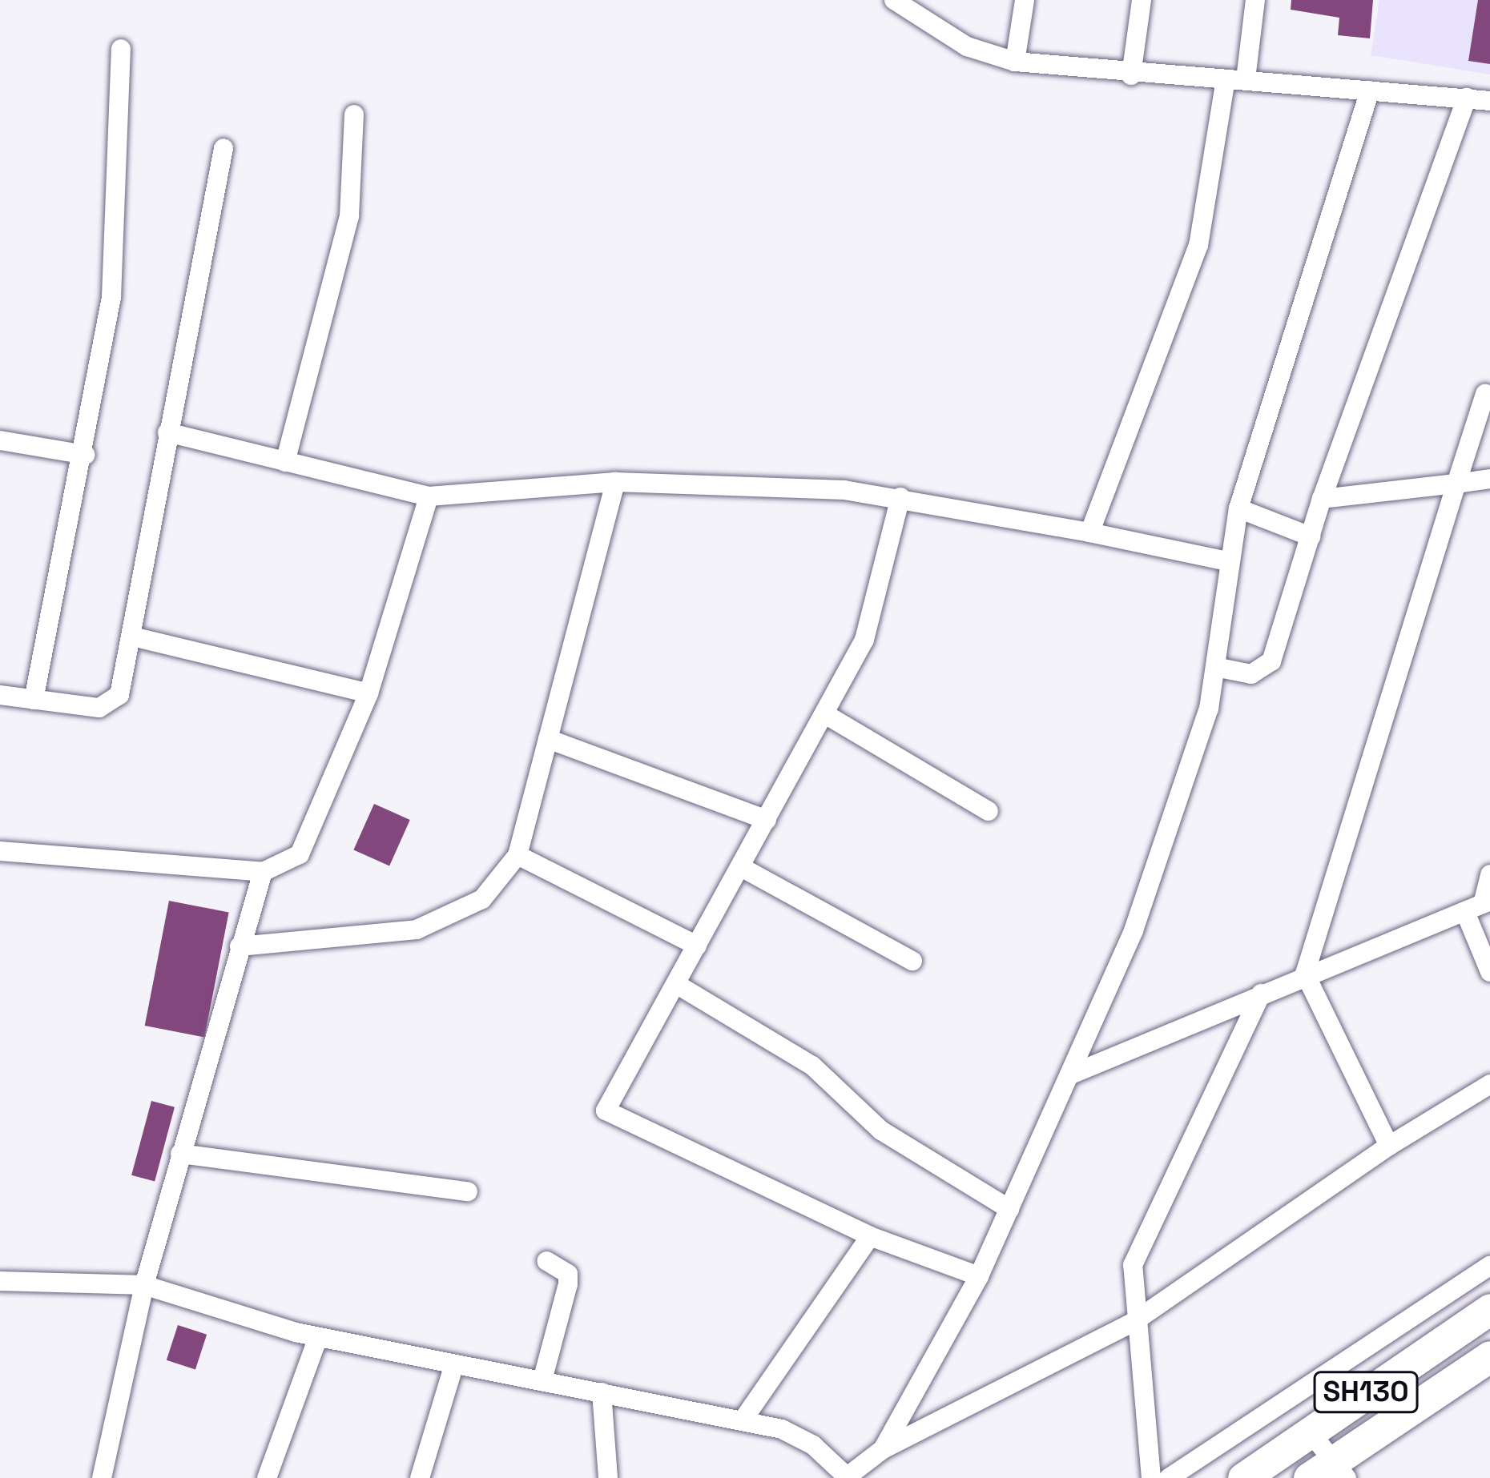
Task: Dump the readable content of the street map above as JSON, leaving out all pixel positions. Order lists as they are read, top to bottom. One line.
{"streets":{"main road":["SH130"]}}
